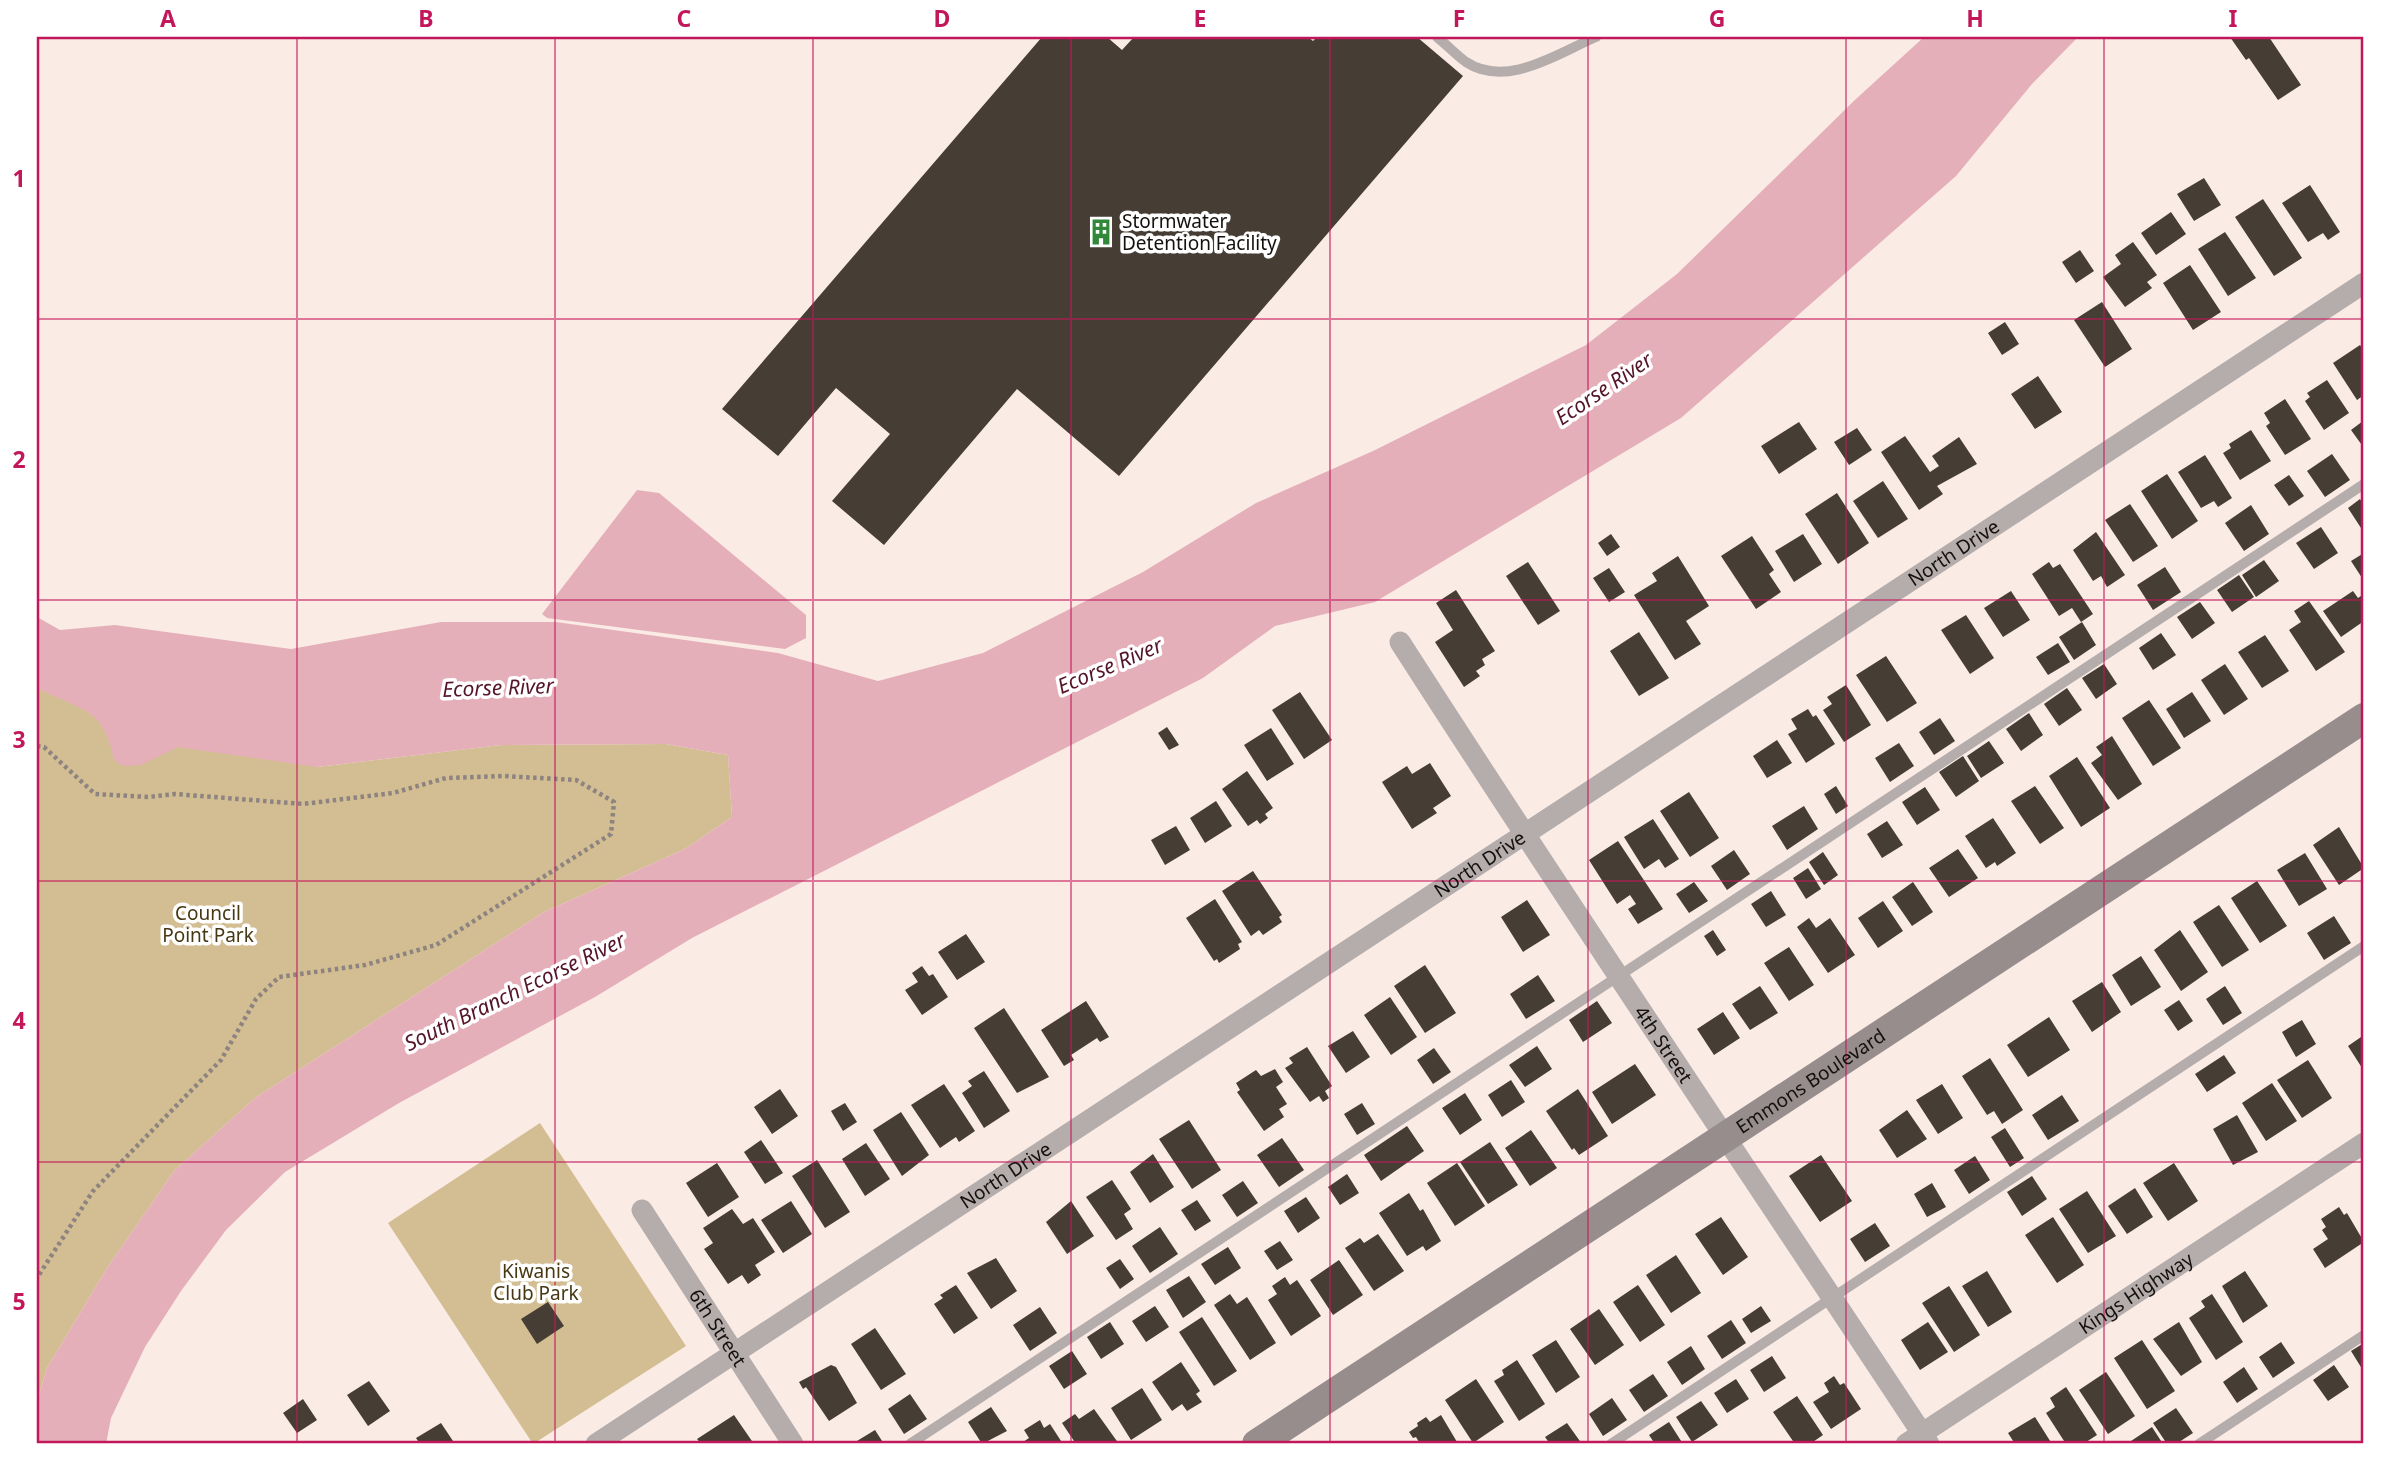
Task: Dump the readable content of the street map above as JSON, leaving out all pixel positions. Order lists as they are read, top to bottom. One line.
{"streets":{"street":["North Drive","4th Street","Emmons Boulevard","Kings Highway","6th Street"]},"crossings":[["North Drive","4th Street"],["North Drive","6th Street"],["4th Street","Emmons Boulevard"],["4th Street","Kings Highway"]],"water":["Ecorse River","South Branch Ecorse River"],"parks":["Council Point Park","Kiwanis Club Park"],"places":{"building":["Stormwater Detention Facility"]},"grid":{"columns":["A","B","C","D","E","F","G","H","I"],"rows":["1","2","3","4","5"]}}
